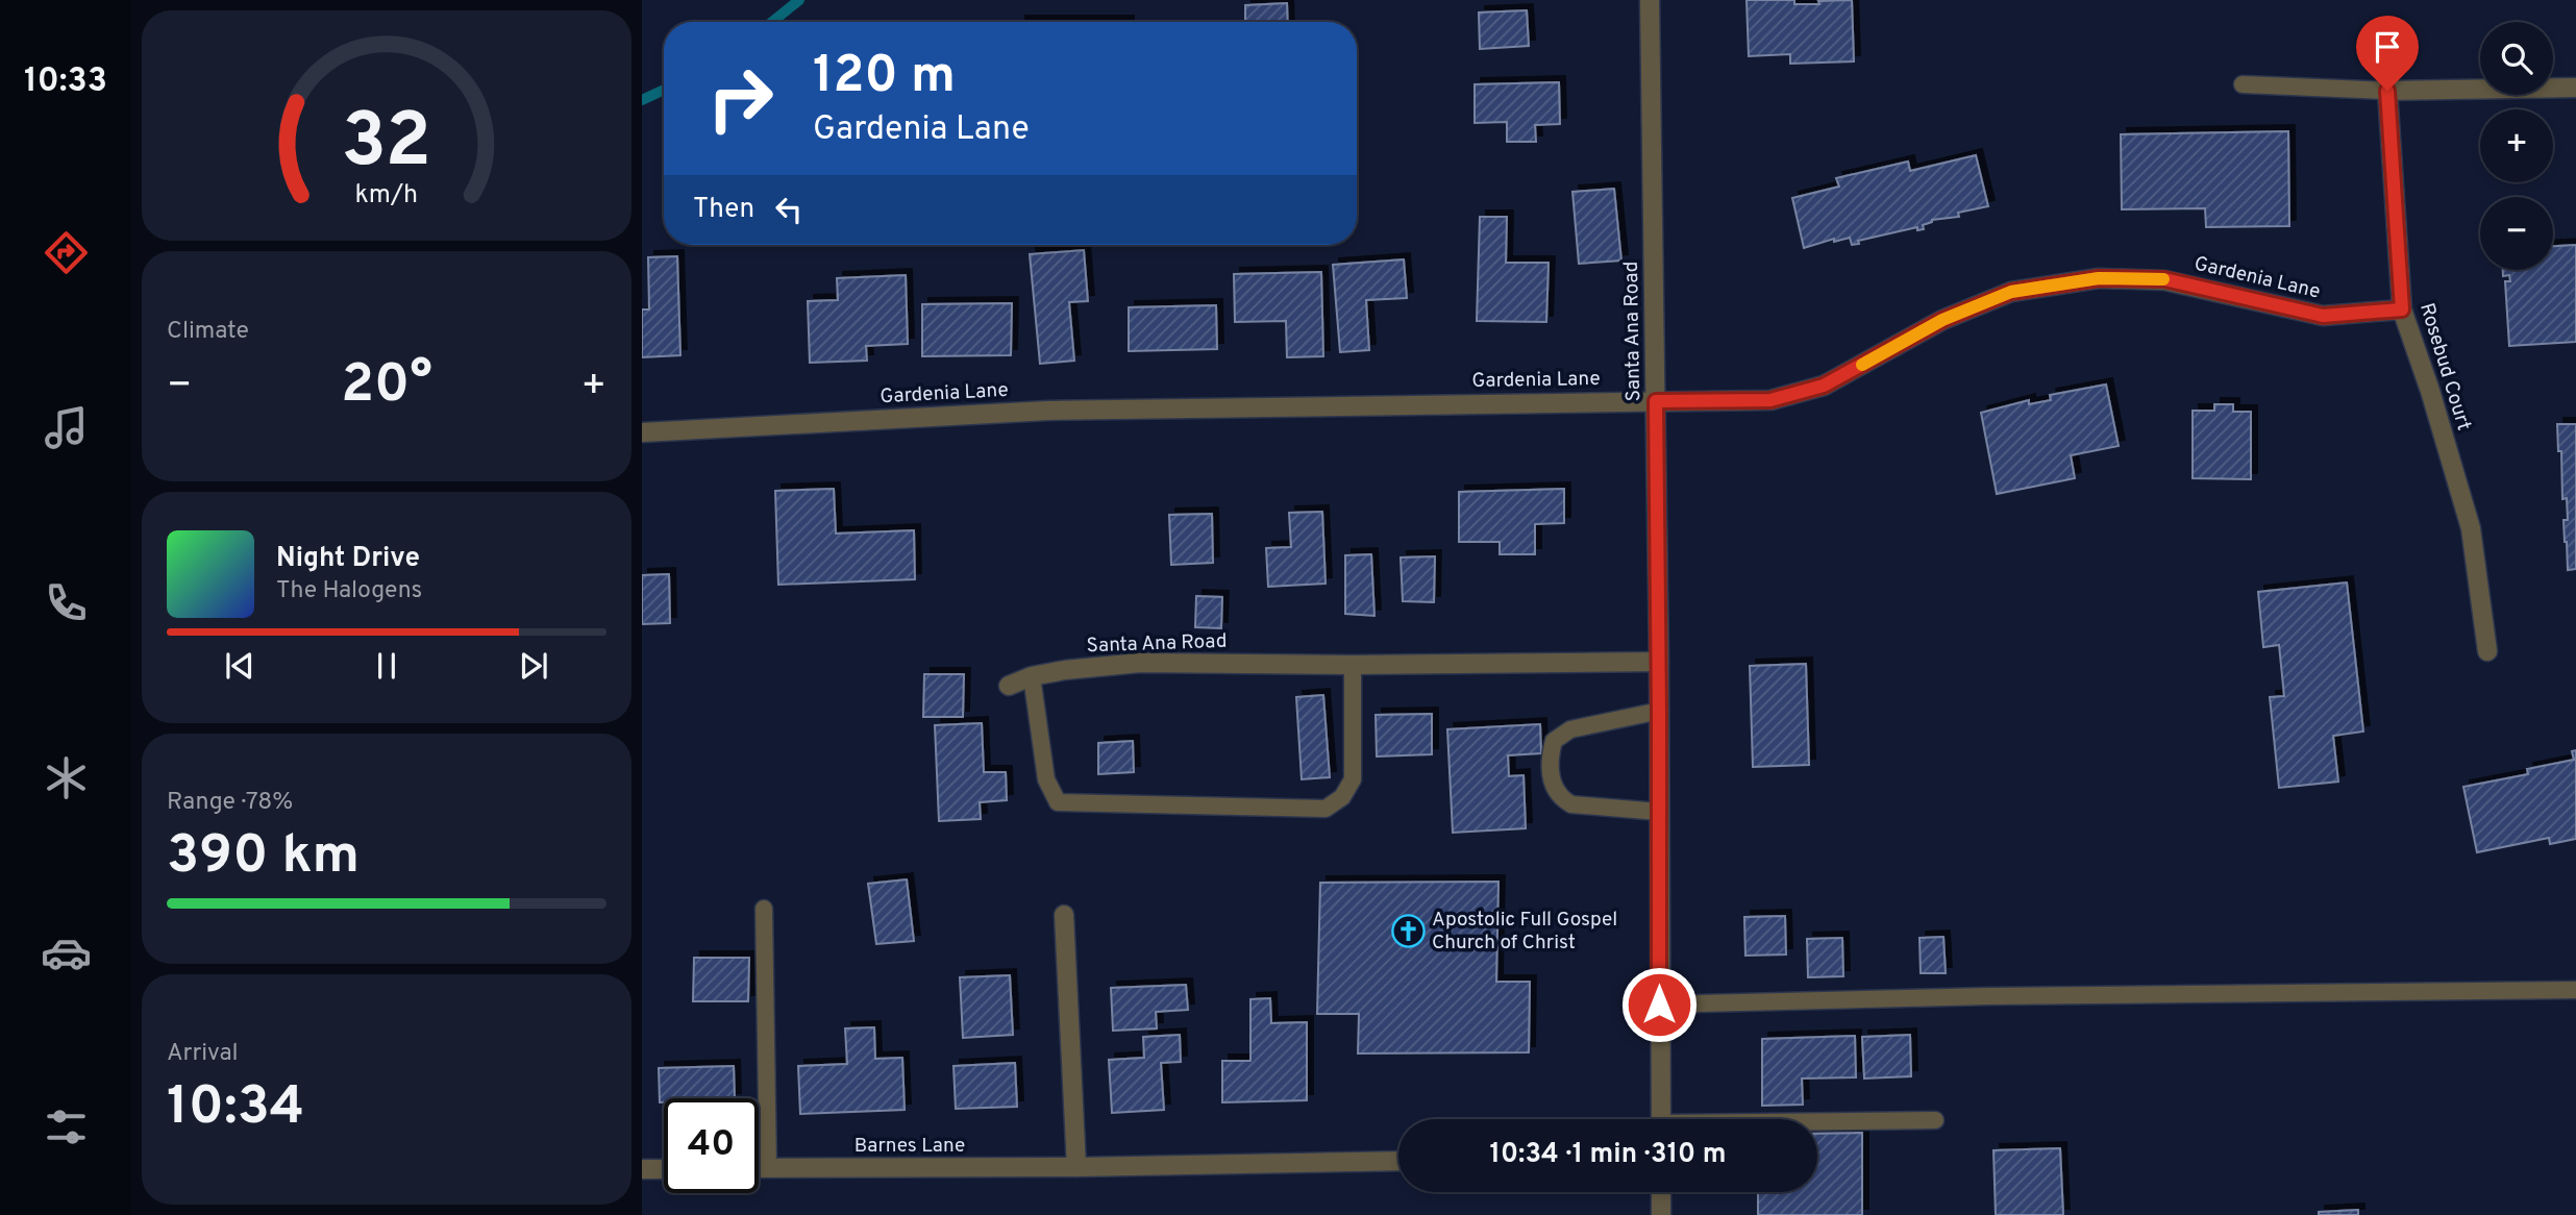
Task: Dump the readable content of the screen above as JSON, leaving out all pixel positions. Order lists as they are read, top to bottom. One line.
{"streets":{"street":["Gardenia Lane","Santa Ana Road","Rosebud Court","Barnes Lane"]},"crossings":[["Gardenia Lane","Santa Ana Road"],["Gardenia Lane","Rosebud Court"]],"places":{"church":["Apostolic Full Gospel Church of Christ"]},"page":{"tabs":"10:33","map_buttons":["+","−"],"turn":["120 m","Gardenia Lane"],"then":"Then","tile":["Climate",["Range · 78%","390 km"],["Arrival","10:34"]],"heat":["−","20°","+"],"song":["Night Drive","The Halogens"],"limit":"40","trip":"10:34 · 1 min · 310 m","gauge":["32","km/h"]}}
